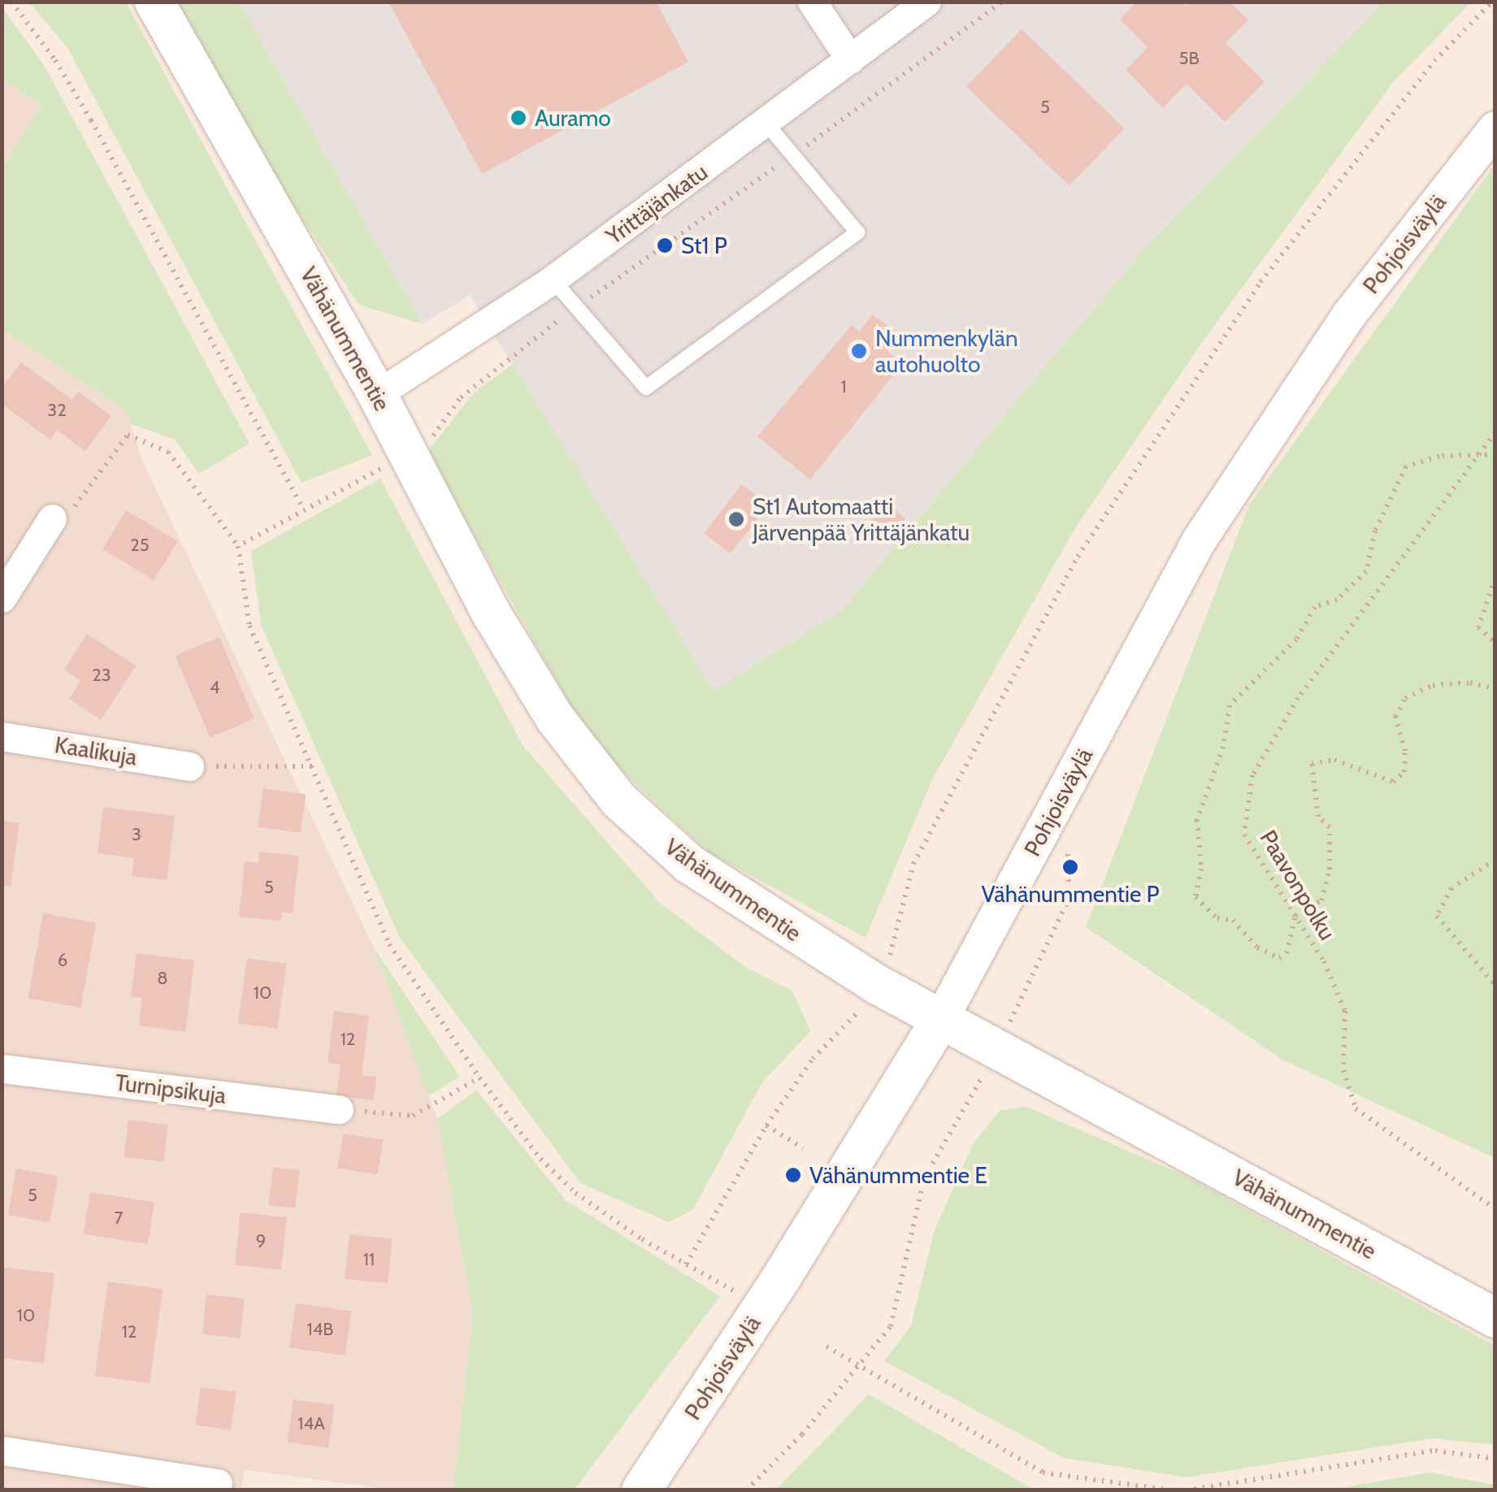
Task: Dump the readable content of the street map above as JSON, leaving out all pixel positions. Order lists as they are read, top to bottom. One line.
{"streets":{"main road":["Pohjoisväylä","Vähänummentie"],"street":["Yrittäjänkatu","Kaalikuja","Turnipsikuja"],"path":["Paavonpolku"]},"crossings":[["Yrittäjänkatu","Vähänummentie"],["Pohjoisväylä","Vähänummentie"]],"places":["Auramo","St1 P","Nummenkylän autohuolto","St1 Automaatti Järvenpää Yrittäjänkatu","Vähänummentie P","Vähänummentie E"],"house_numbers":["5B","5","1","32","25","23","4","3","5","6","8","10","12","5","7","9","11","10","14B","12","14A"]}
